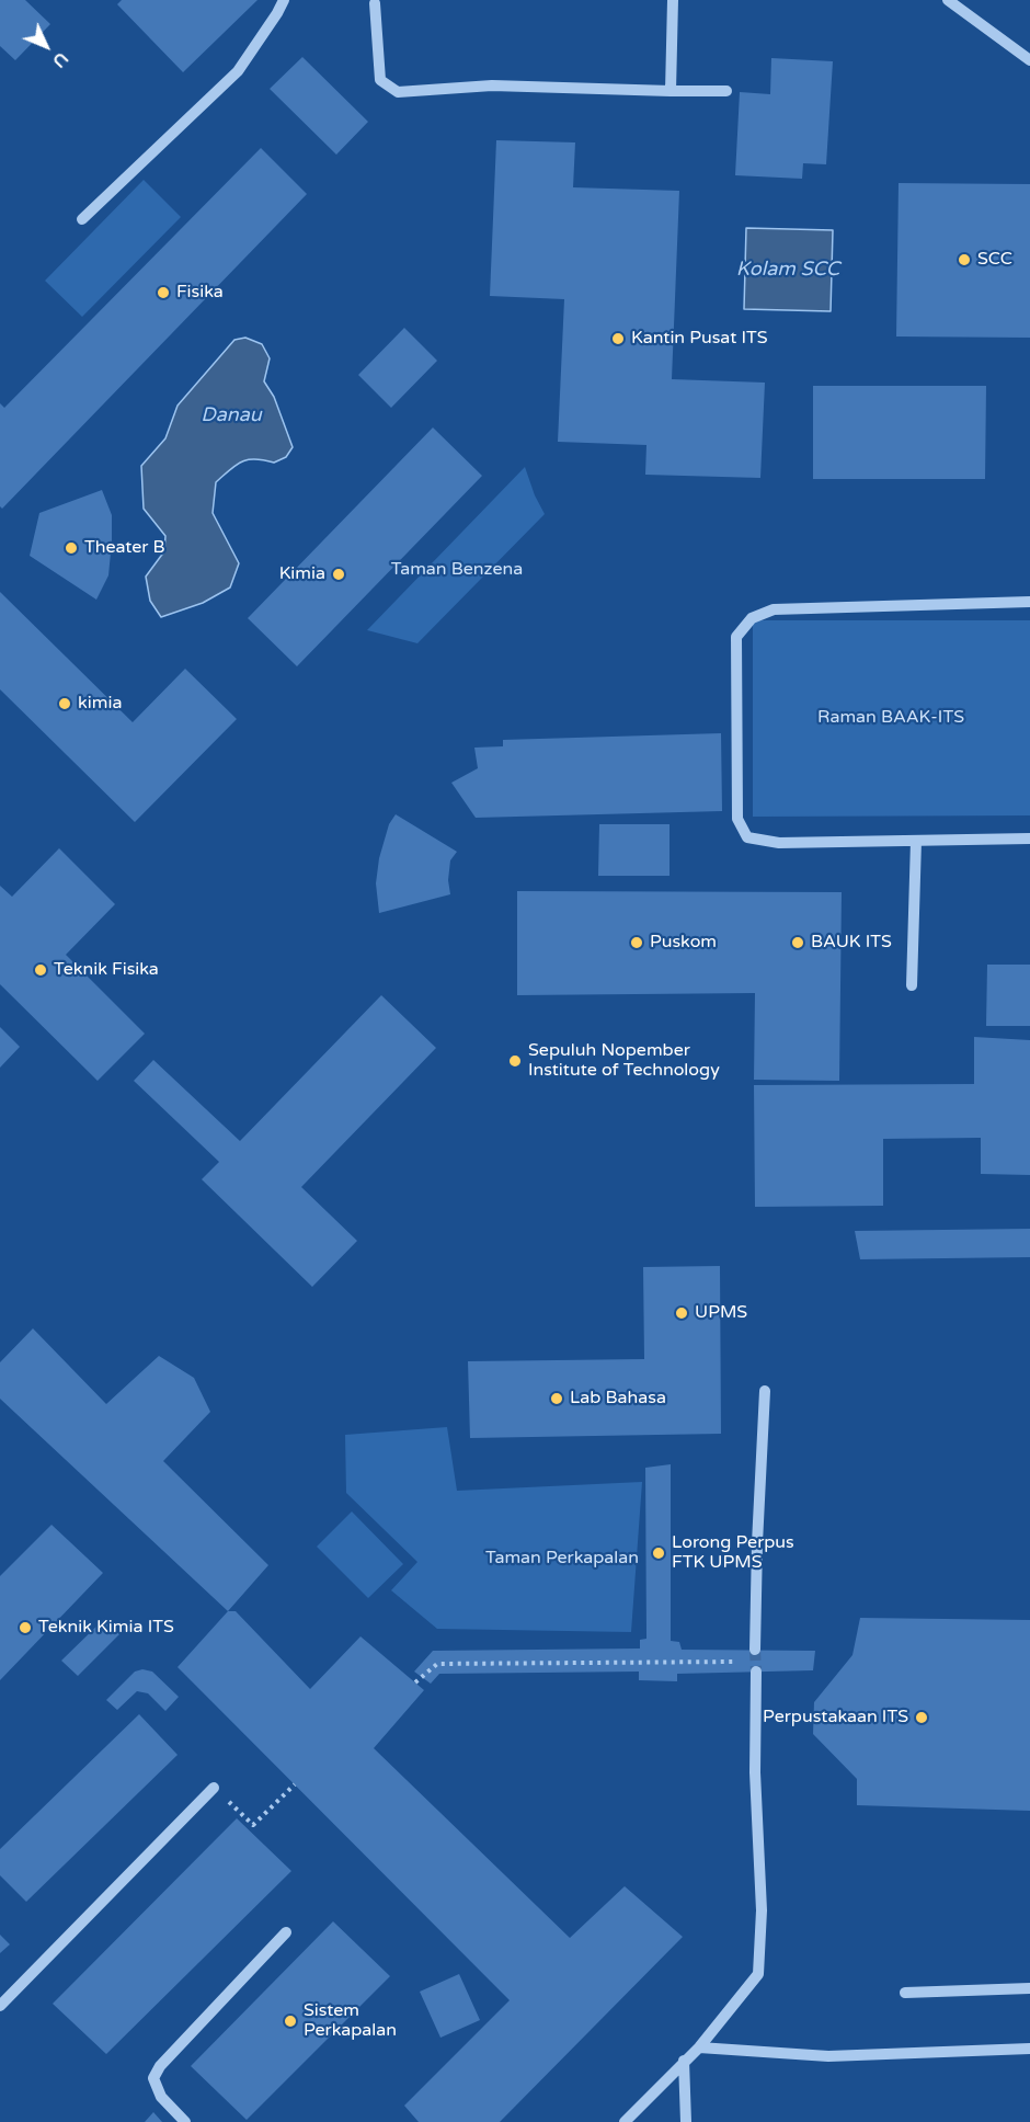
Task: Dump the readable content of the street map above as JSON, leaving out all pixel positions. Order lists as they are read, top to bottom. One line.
{"water":["Kolam SCC","Danau"],"parks":["Taman Benzena","Raman BAAK-ITS","Taman Perkapalan"],"places":["SCC","Fisika","Kantin Pusat ITS","Theater B","Kimia","kimia","Puskom","BAUK ITS","Teknik Fisika","Sepuluh Nopember Institute of Technology","UPMS","Lab Bahasa","Lorong Perpus FTK UPMS","Teknik Kimia ITS","Perpustakaan ITS","Sistem Perkapalan"],"north":"bottom right"}
